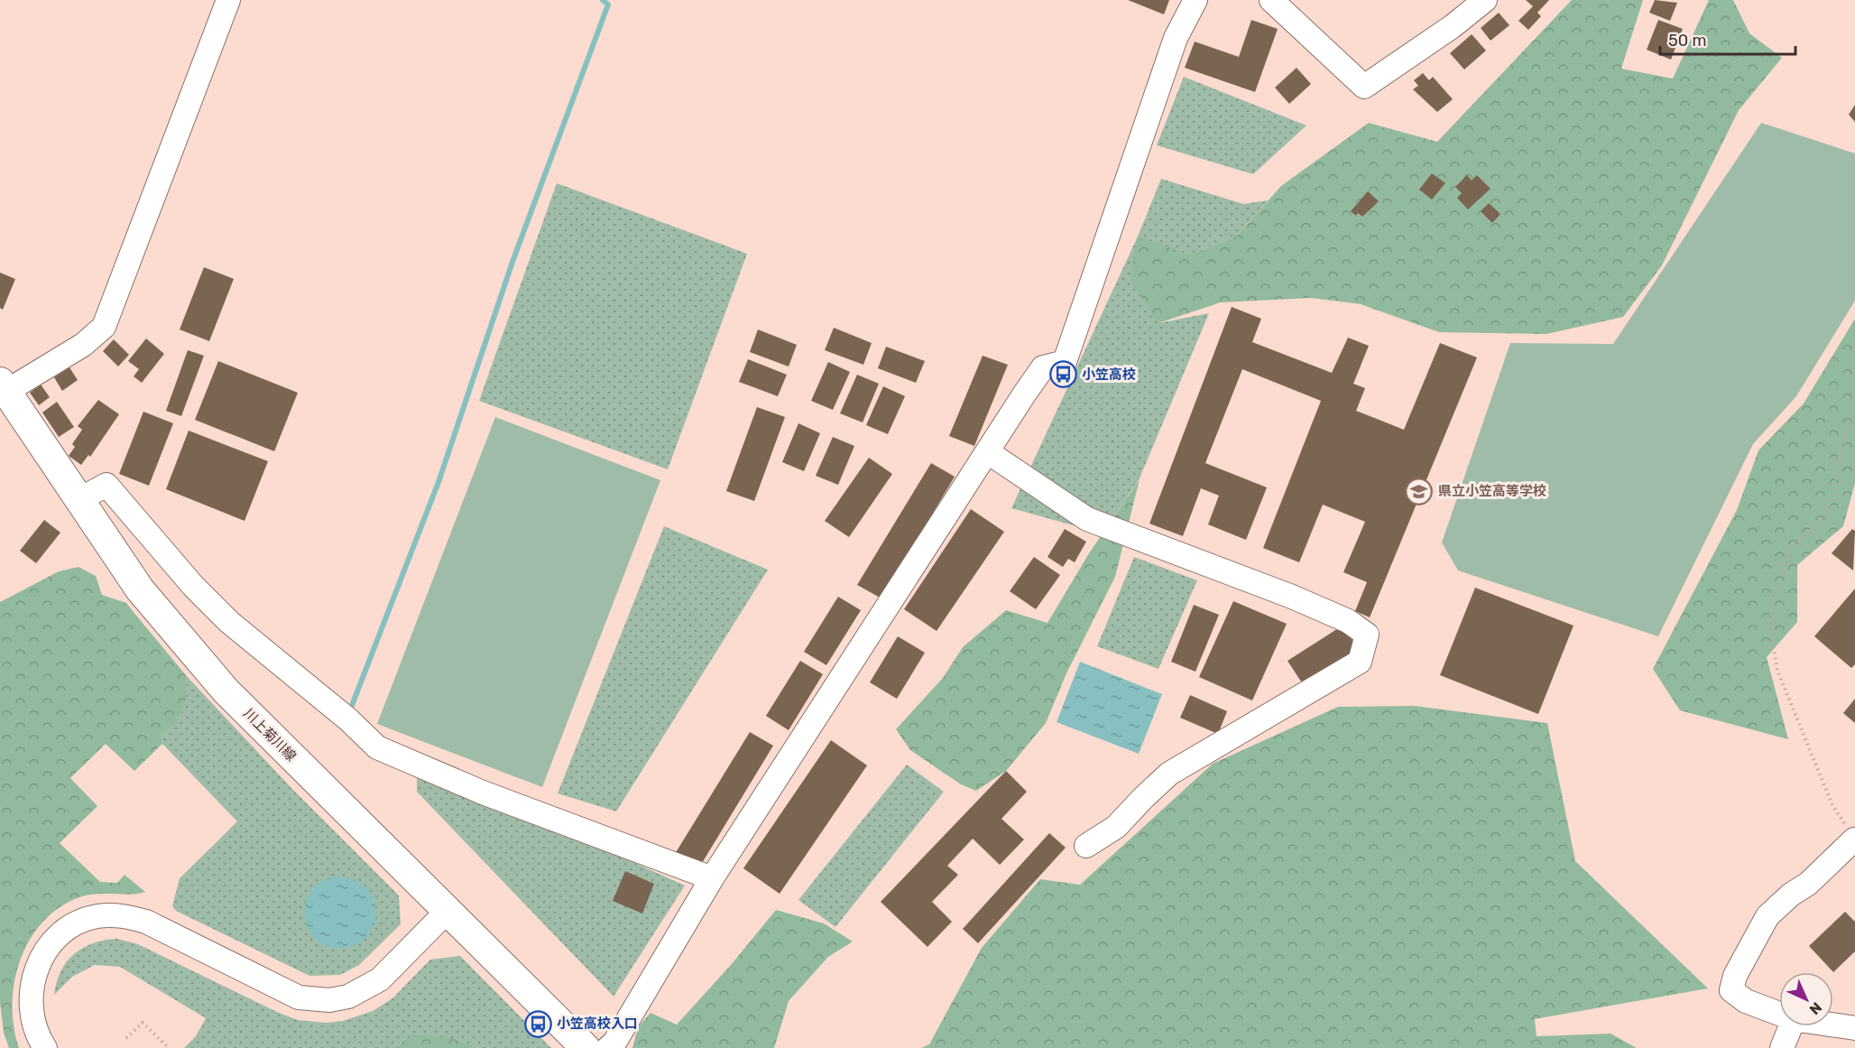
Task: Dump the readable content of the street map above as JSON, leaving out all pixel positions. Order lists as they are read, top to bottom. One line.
{"streets":{"main road":["川上菊川線"]},"places":{"bus stop":["小笠高校","小笠高校入口"],"school or university":["県立小笠高等学校"]},"scale_bar":"50 m","north":"bottom right"}
